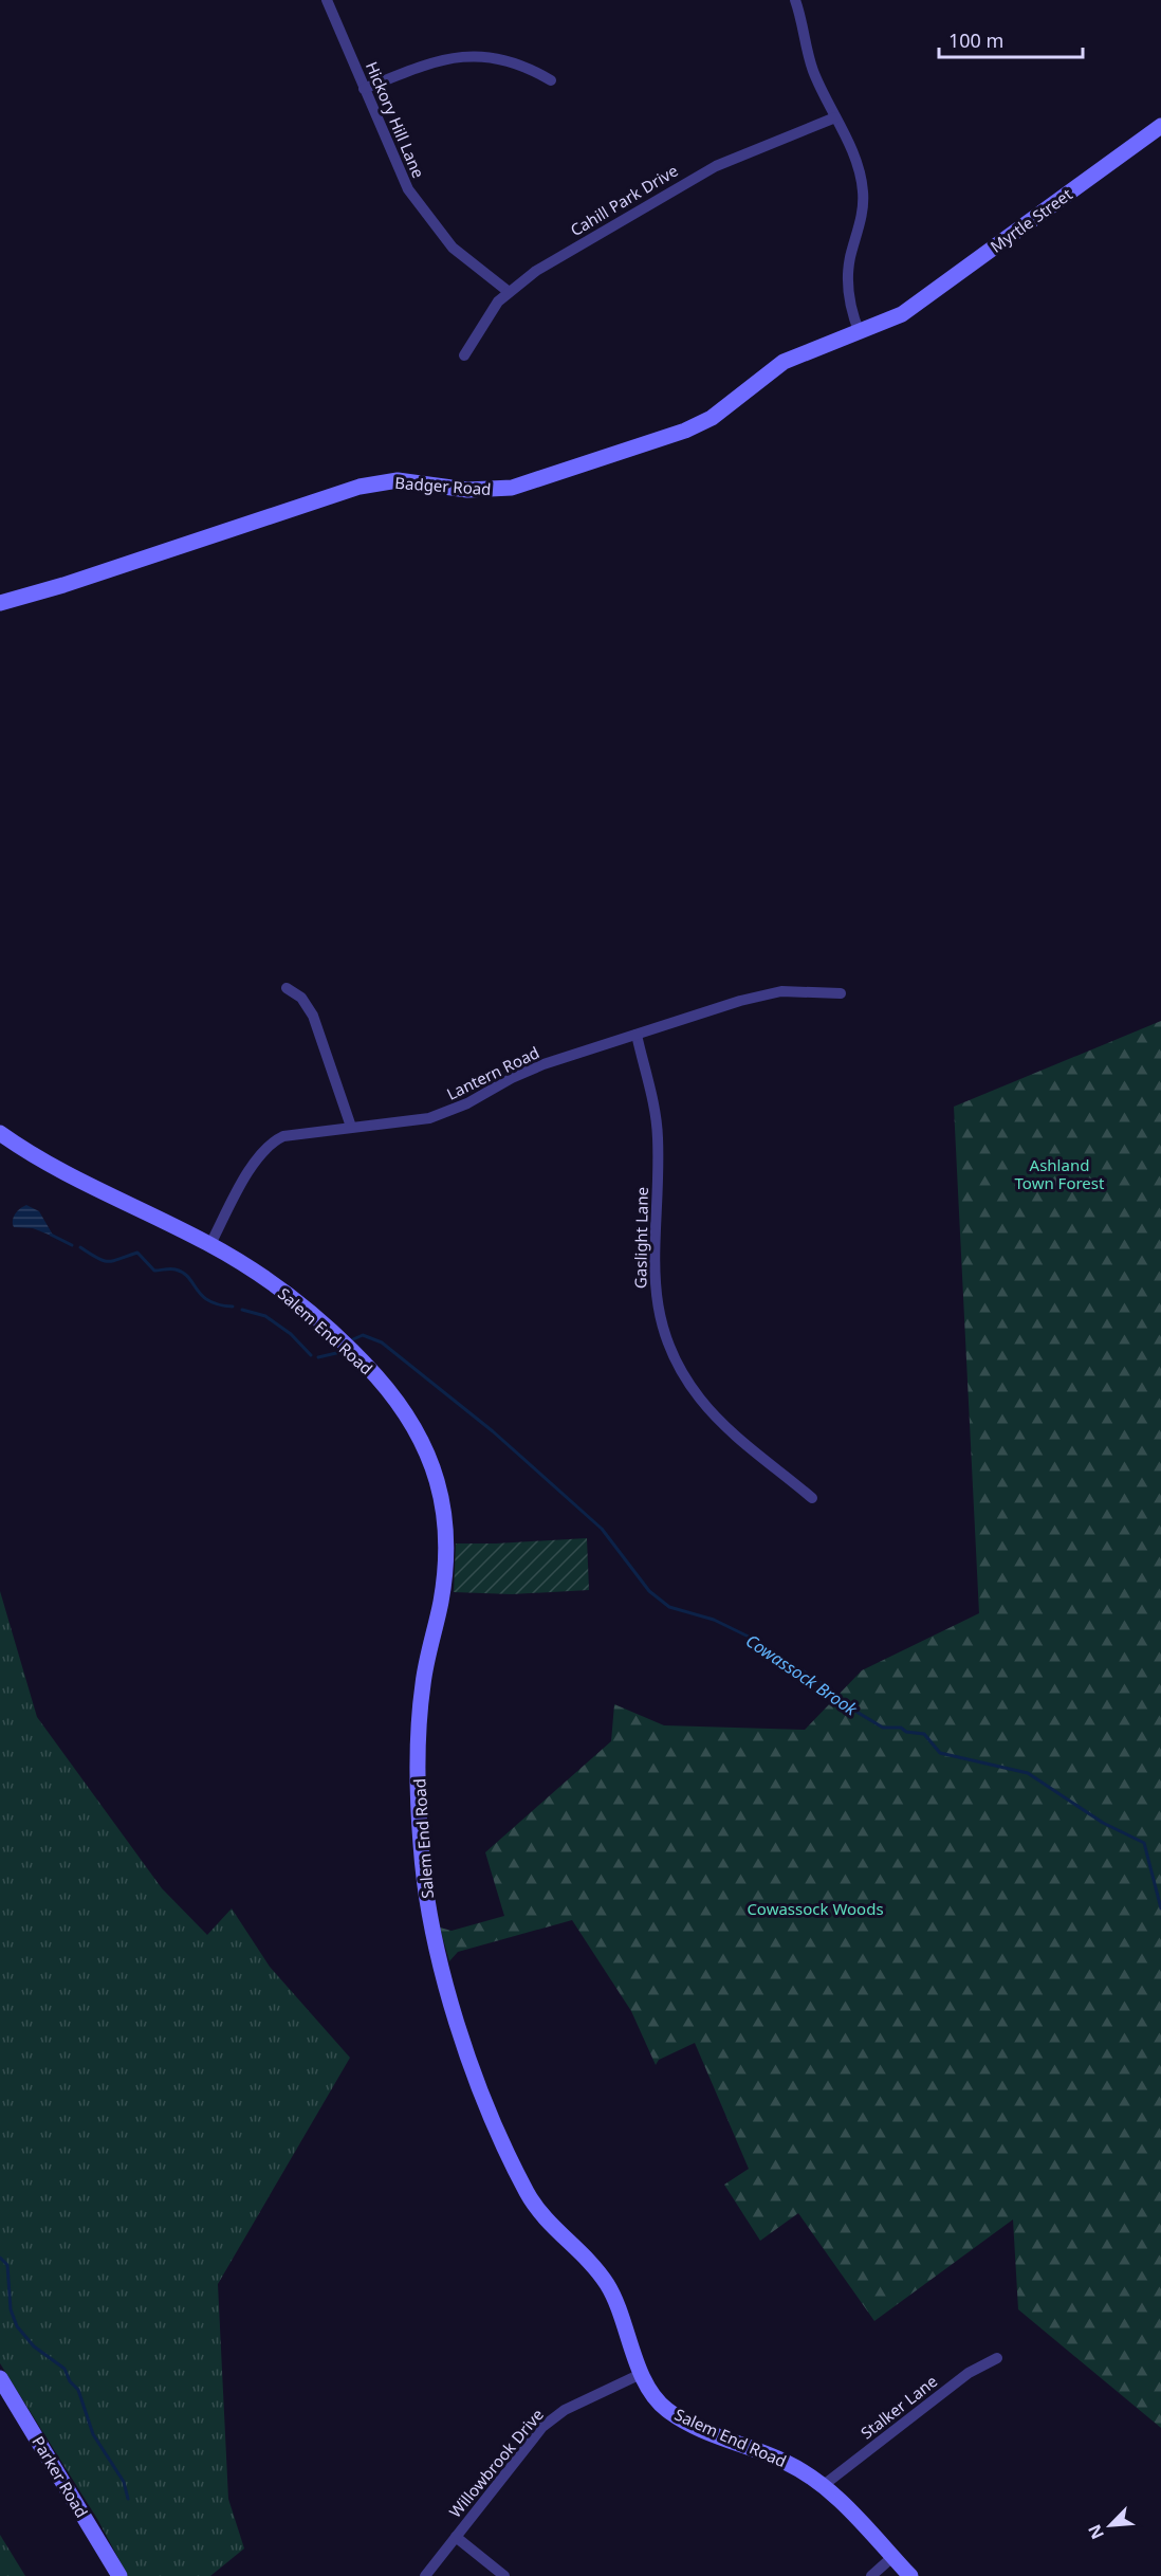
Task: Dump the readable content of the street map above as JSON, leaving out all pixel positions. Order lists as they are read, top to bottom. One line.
{"streets":{"street":["Hickory Hill Lane","Cahill Park Drive","Myrtle Street","Badger Road","Lantern Road","Gaslight Lane","Salem End Road","Stalker Lane","Willowbrook Drive","Parker Road"]},"crossings":[["Hickory Hill Lane","Cahill Park Drive"],["Myrtle Street","Badger Road"],["Lantern Road","Gaslight Lane"],["Lantern Road","Salem End Road"],["Salem End Road","Stalker Lane"],["Salem End Road","Willowbrook Drive"]],"water":["Cowassock Brook"],"parks":["Ashland Town Forest","Cowassock Woods"],"scale_bar":"100 m","north":"bottom left"}
